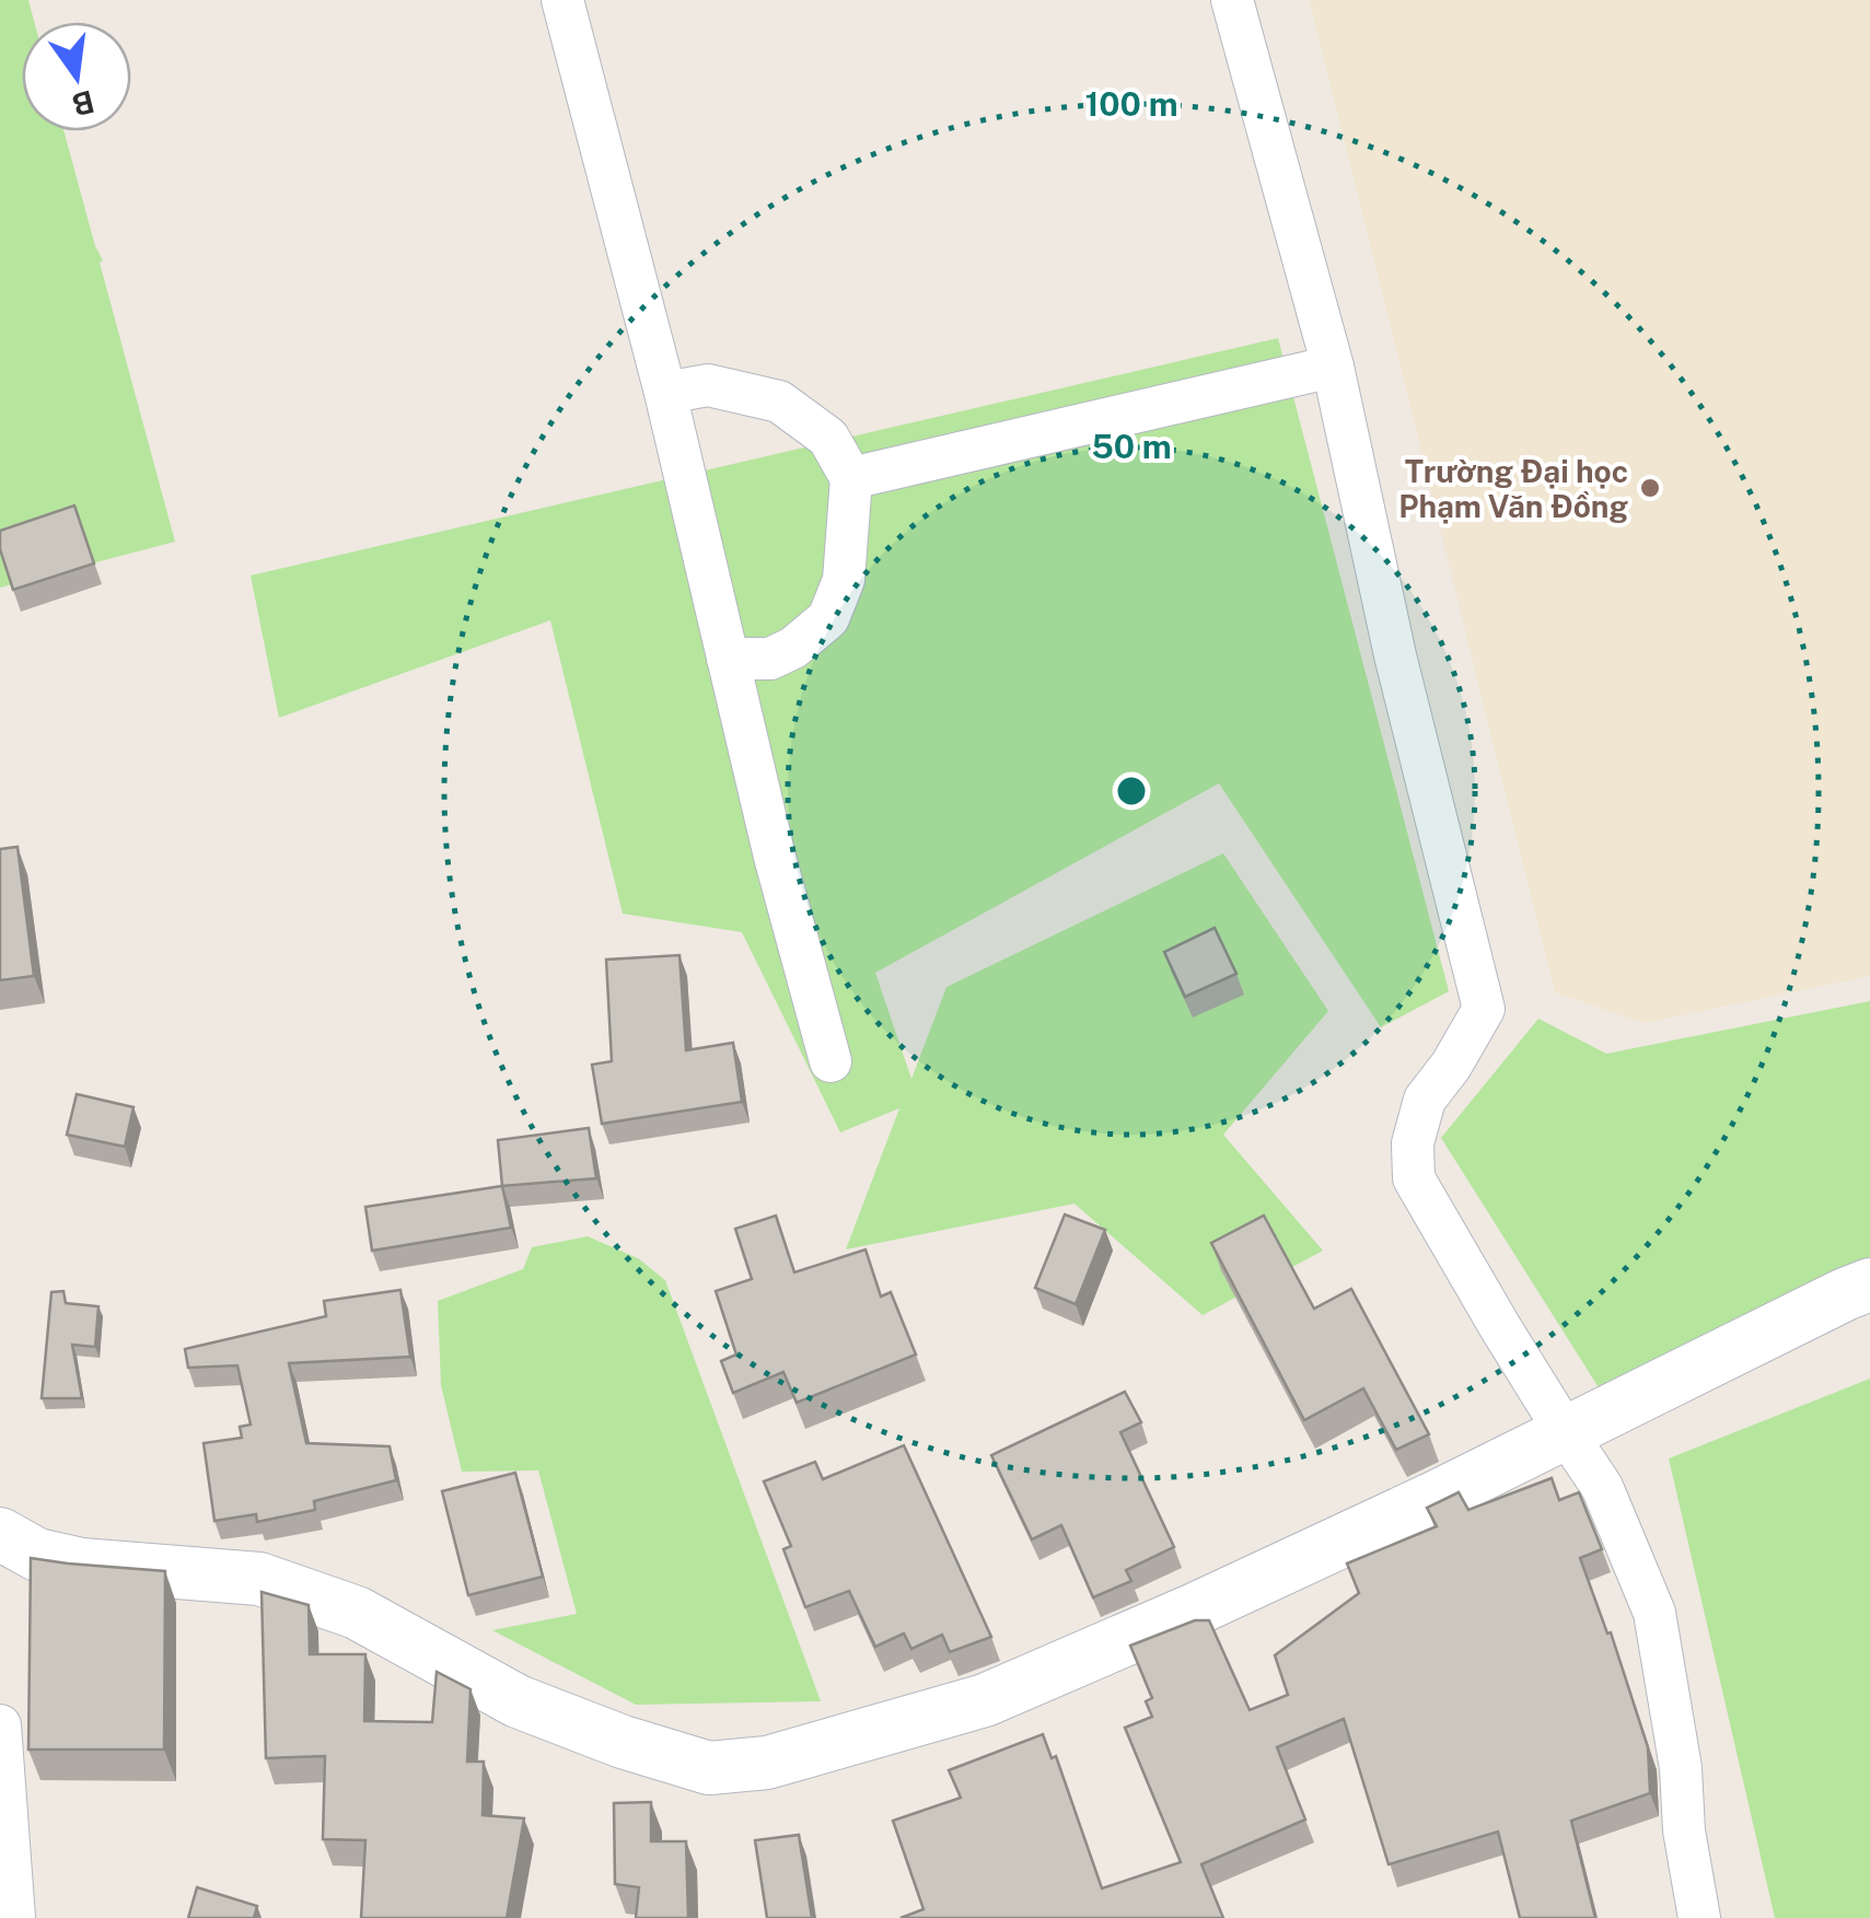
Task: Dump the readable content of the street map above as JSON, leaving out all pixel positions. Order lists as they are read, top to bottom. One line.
{"places":["Trường Đại học Phạm Văn Đồng"],"north":"bottom","rings":["100 m","50 m"]}
